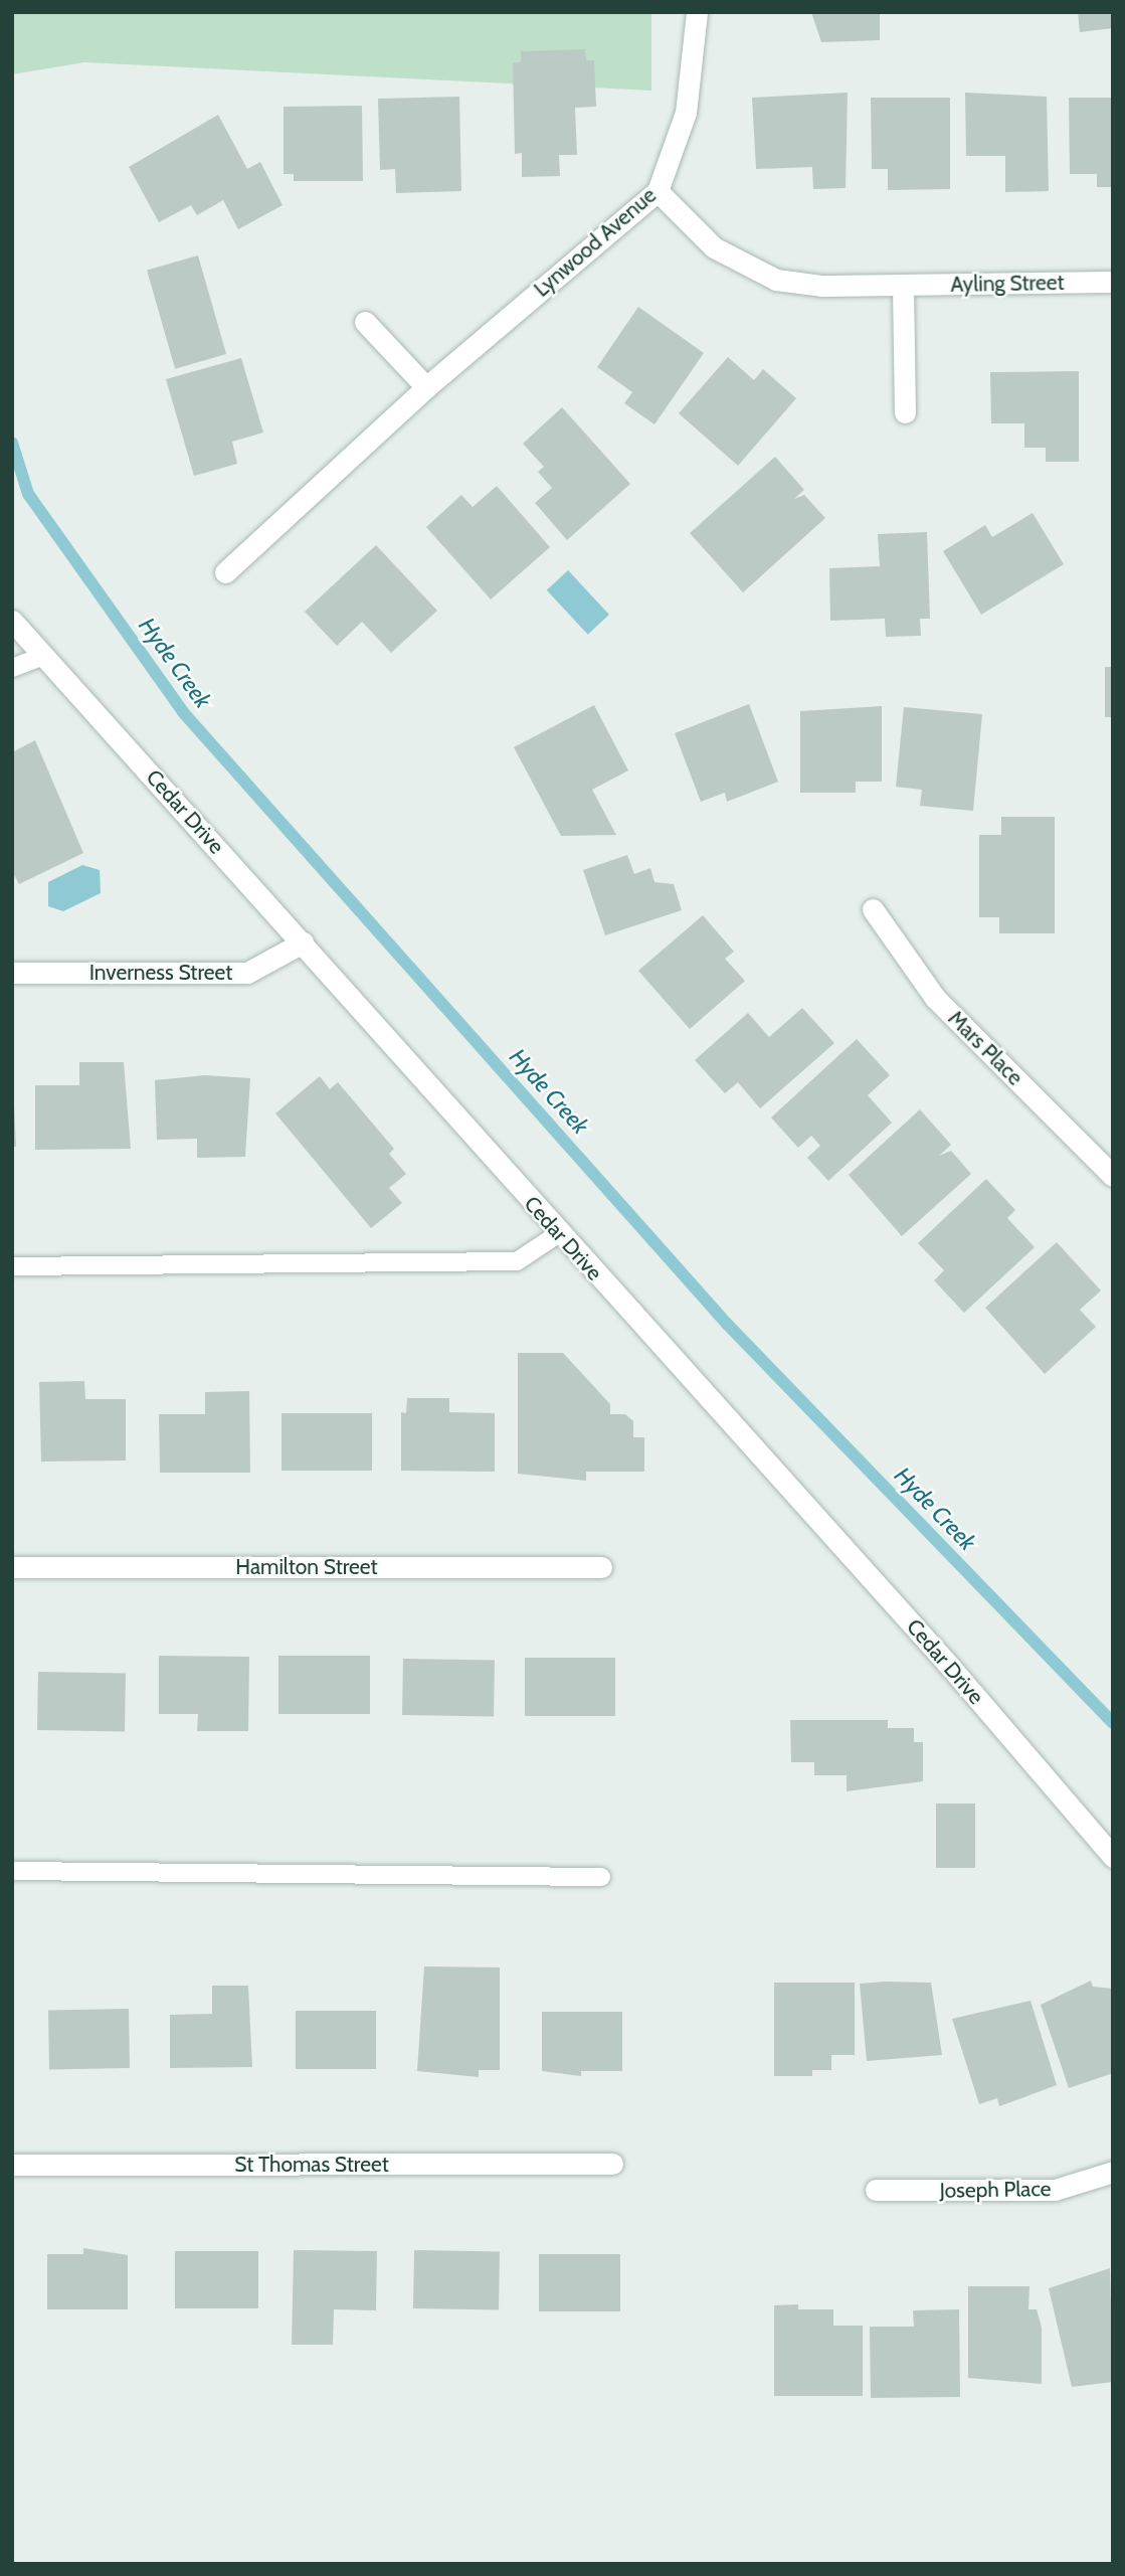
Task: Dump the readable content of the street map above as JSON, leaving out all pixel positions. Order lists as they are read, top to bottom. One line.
{"streets":{"street":["Lynwood Avenue","Ayling Street","Cedar Drive","Inverness Street","Mars Place","Hamilton Street","St Thomas Street","Joseph Place"]},"crossings":[["Lynwood Avenue","Ayling Street"],["Cedar Drive","Inverness Street"]],"water":["Hyde Creek"]}
